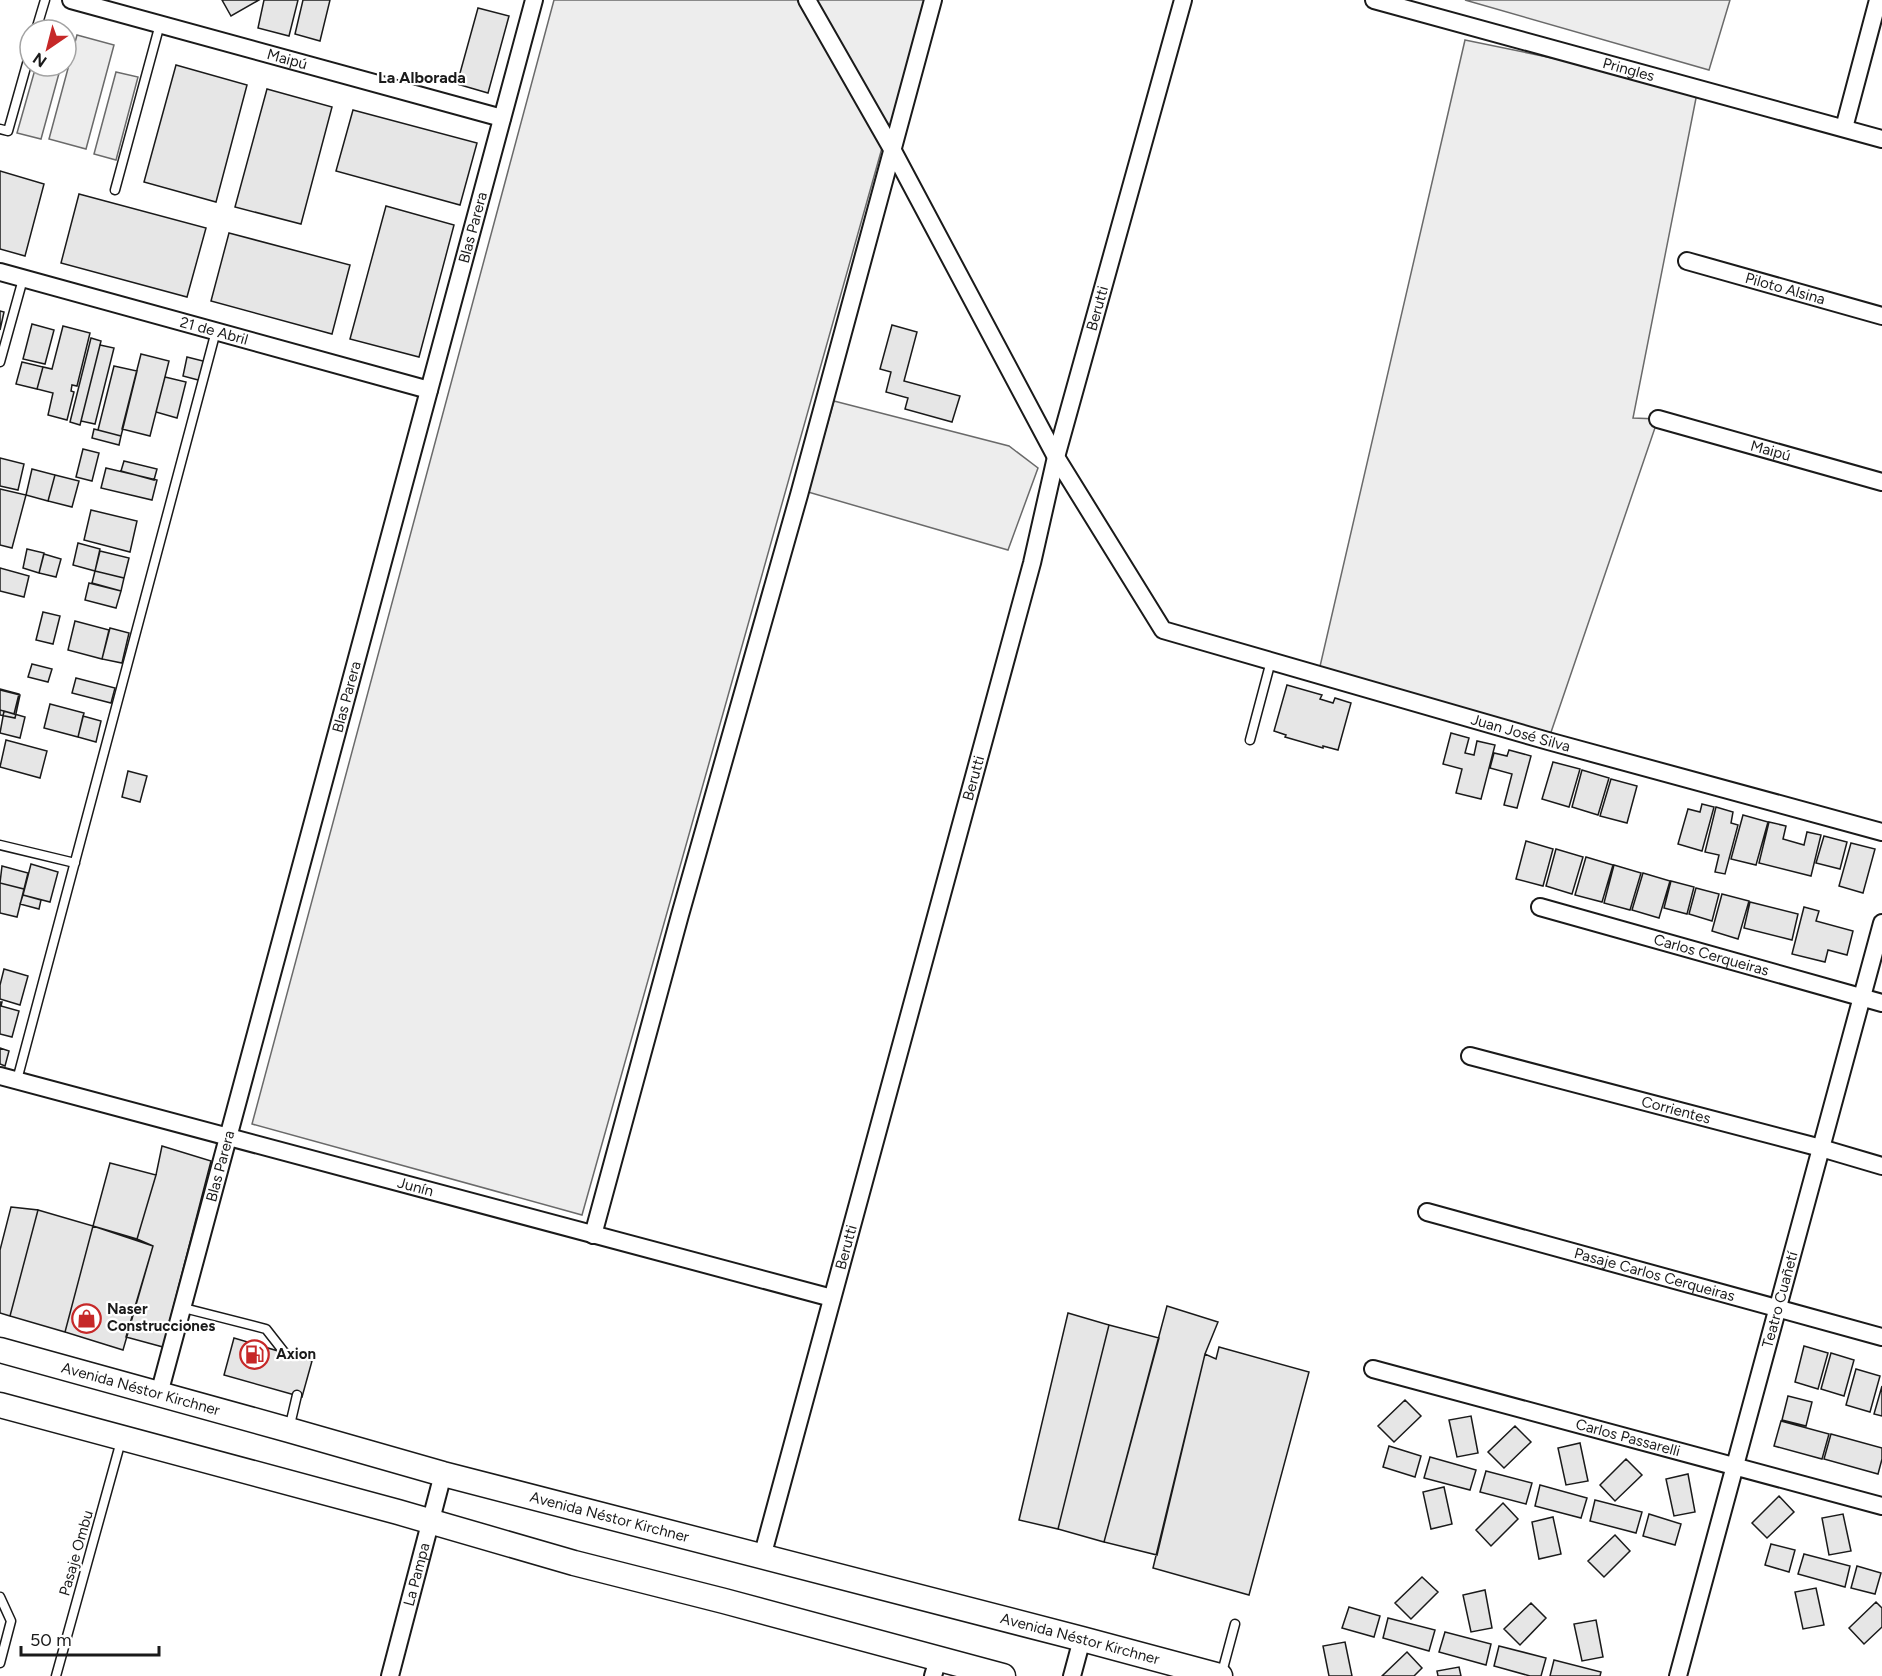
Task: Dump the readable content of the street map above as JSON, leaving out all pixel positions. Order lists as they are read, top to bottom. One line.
{"streets":{"main road":["Avenida Néstor Kirchner"],"street":["Maipú","Pringles","Blas Parera","Piloto Alsina","Berutti","21 de Abril","Juan José Silva","Carlos Cerqueiras","Corrientes","Junín","Pasaje Carlos Cerqueiras","Teatro Cuañetí","Carlos Passarelli","La Pampa"],"lane":["Pasaje Ombu"]},"crossings":[["Maipú","Blas Parera"],["Blas Parera","21 de Abril"],["Blas Parera","Junín"],["Blas Parera","Avenida Néstor Kirchner"],["Berutti","Juan José Silva"],["Berutti","Junín"],["Berutti","Avenida Néstor Kirchner"],["Carlos Cerqueiras","Teatro Cuañetí"],["Corrientes","Teatro Cuañetí"],["Pasaje Carlos Cerqueiras","Teatro Cuañetí"],["Teatro Cuañetí","Carlos Passarelli"],["Avenida Néstor Kirchner","La Pampa"]],"districts":["La Alborada"],"places":{"shop":["Naser Construcciones"],"fuel station":["Axion"]},"scale_bar":"50 m","north":"bottom left"}
